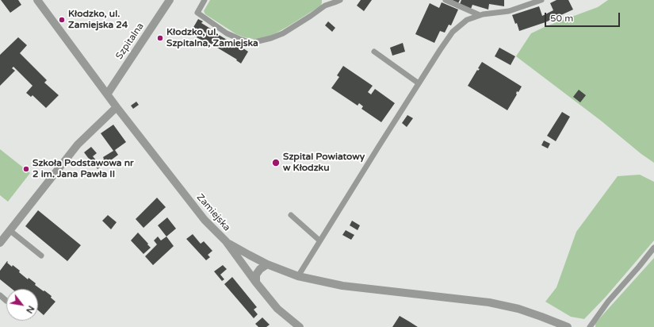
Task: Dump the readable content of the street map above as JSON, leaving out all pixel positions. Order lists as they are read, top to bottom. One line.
{"streets":{"street":["Szpitalna","Zamiejska"]},"crossings":[["Szpitalna","Zamiejska"]],"places":["Kłodzko, ul. Zamiejska 24","Kłodzko, ul. Szpitalna, Zamiejska","Szpital Powiatowy w Kłodzku","Szkoła Podstawowa nr 2 im. Jana Pawła II"],"scale_bar":"50 m","north":"bottom right"}
